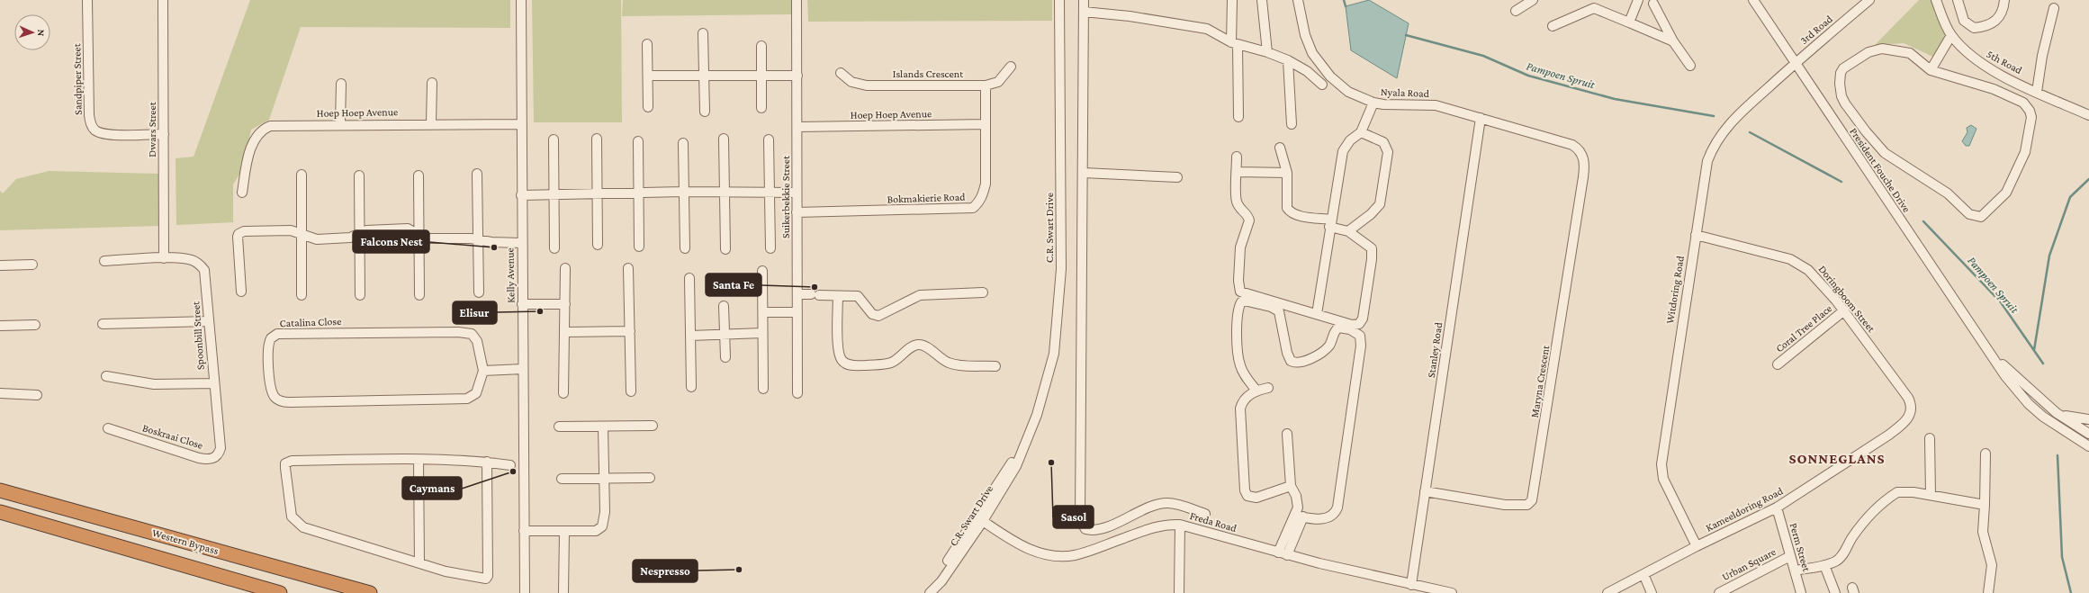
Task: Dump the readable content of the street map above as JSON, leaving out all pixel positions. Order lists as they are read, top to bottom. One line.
{"streets":{"highway":["Western Bypass"],"street":["3rd Road","5th Road","Islands Crescent","Sandpiper Street","Nyala Road","Hoep Hoep Avenue","Dwars Street","President Fouche Drive","Suikerbekkie Street","Bokmakierie Road","C.R. Swart Drive","Kelly Avenue","Witdoring Road","Doringboom Street","Catalina Close","Coral Tree Place","Spoonbill Street","Stanley Road","Maryna Crescent","Boskraai Close","Kameeldoring Road","Freda Road","Perm Street","Urban Square"]},"crossings":[["3rd Road","President Fouche Drive"],["3rd Road","Witdoring Road"],["Islands Crescent","Bokmakierie Road"],["Sandpiper Street","Dwars Street"],["Nyala Road","Stanley Road"],["Nyala Road","Maryna Crescent"],["Hoep Hoep Avenue","Suikerbekkie Street"],["Hoep Hoep Avenue","Bokmakierie Road"],["Hoep Hoep Avenue","Kelly Avenue"],["Dwars Street","Spoonbill Street"],["President Fouche Drive","Witdoring Road"],["Suikerbekkie Street","Bokmakierie Road"],["C.R. Swart Drive","Freda Road"],["Witdoring Road","Doringboom Street"],["Witdoring Road","Kameeldoring Road"],["Doringboom Street","Coral Tree Place"],["Doringboom Street","Kameeldoring Road"],["Spoonbill Street","Boskraai Close"],["Stanley Road","Maryna Crescent"],["Stanley Road","Freda Road"],["Kameeldoring Road","Perm Street"],["Perm Street","Urban Square"]],"districts":["SONNEGLANS"],"water":["Pampoen Spruit"],"places":["Falcons Nest","Santa Fe","Elisur","Sasol","Caymans","Nespresso"],"north":"right"}
